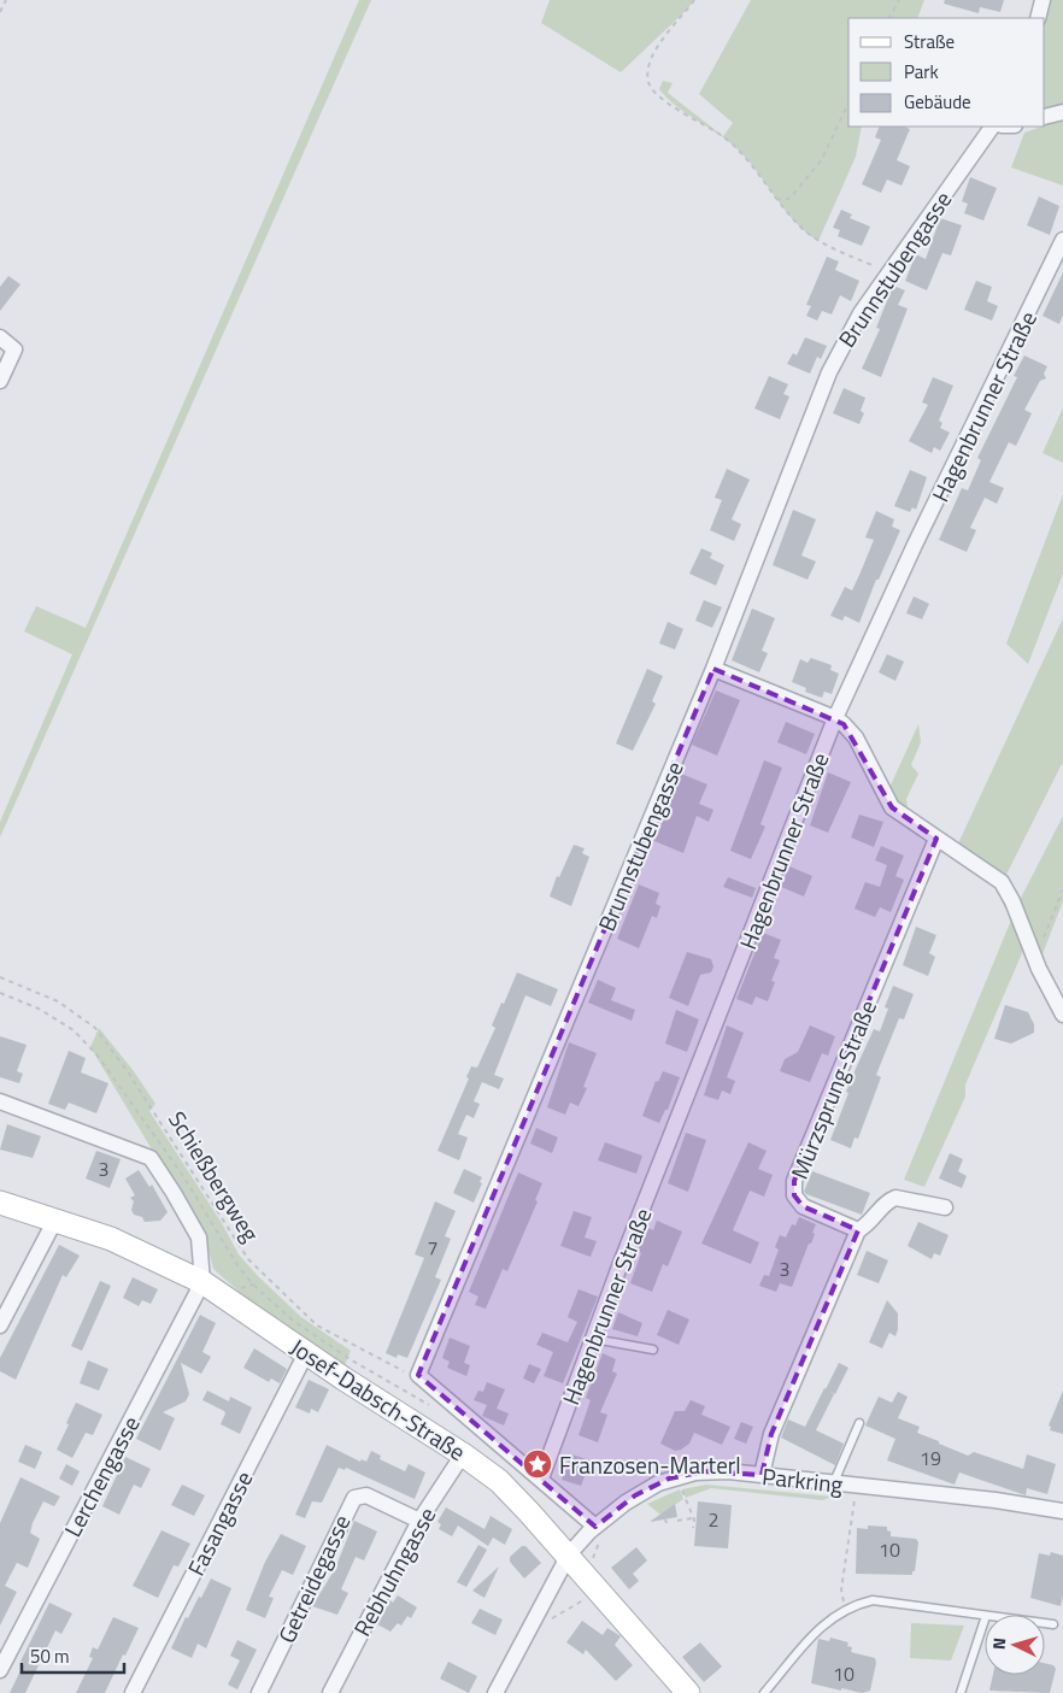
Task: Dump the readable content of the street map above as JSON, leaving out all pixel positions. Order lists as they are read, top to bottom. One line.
{"streets":{"main road":["Josef-Dabsch-Straße"],"street":["Brunnstubengasse","Hagenbrunner Straße","Mürzsprung-Straße","Lerchengasse","Parkring","Fasangasse","Rebhuhngasse","Getreidegasse"],"path":["Schießbergweg"]},"crossings":[["Brunnstubengasse","Schießbergweg"],["Josef-Dabsch-Straße","Lerchengasse"],["Josef-Dabsch-Straße","Parkring"],["Josef-Dabsch-Straße","Fasangasse"],["Josef-Dabsch-Straße","Rebhuhngasse"],["Rebhuhngasse","Getreidegasse"]],"places":{"place":["Franzosen-Marterl"]},"house_numbers":["3","7","3","19","2","10","10"],"legend":["Straße","Park","Gebäude"],"scale_bar":"50 m","north":"left"}
